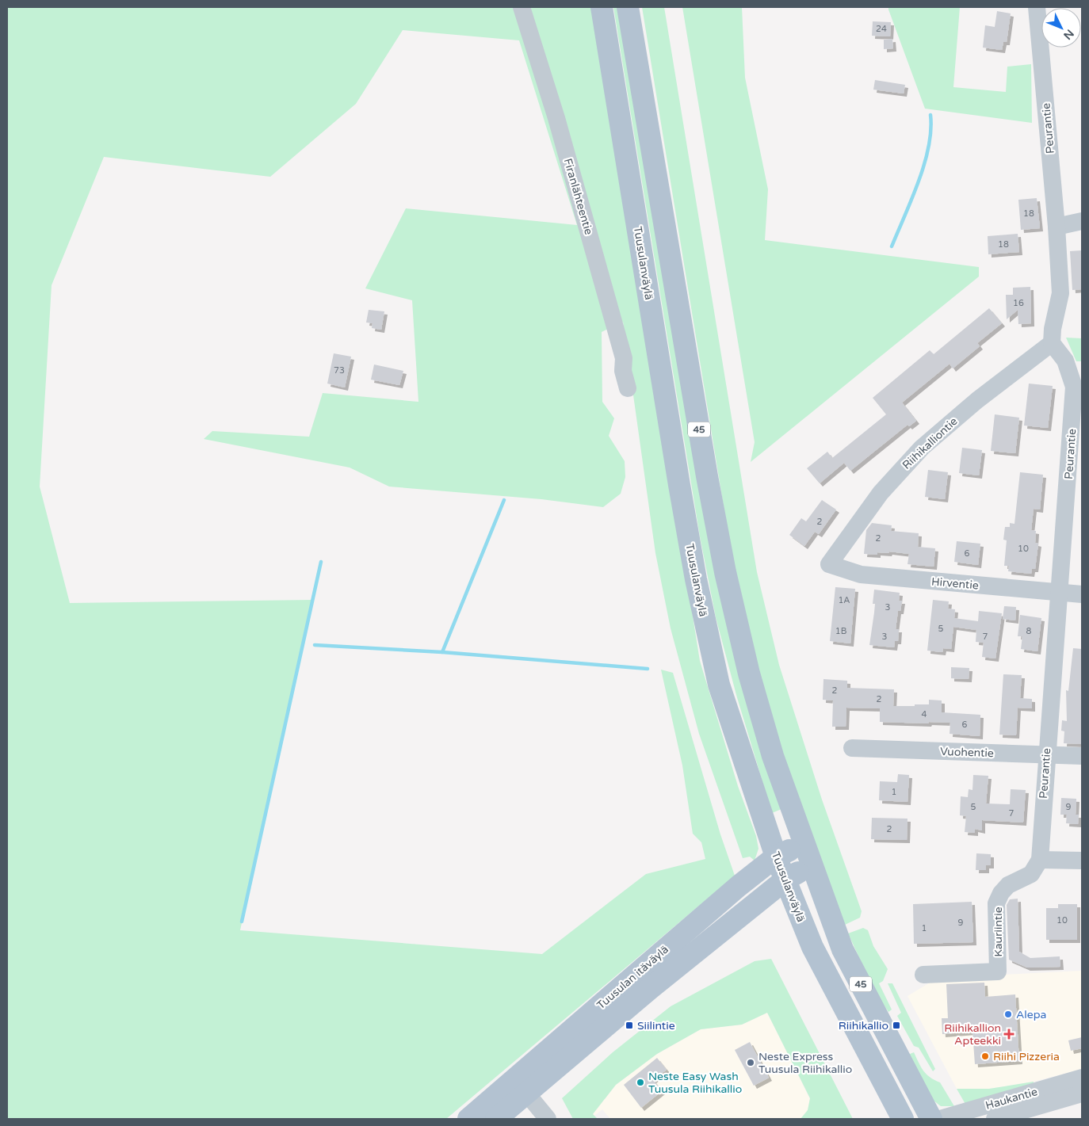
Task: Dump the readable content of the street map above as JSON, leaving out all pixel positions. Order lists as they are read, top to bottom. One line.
{"streets":{"main road":["Tuusulanväylä","45","Tuusulan itäväylä"],"street":["Peurantie","Firanlähteentie","Riihikalliontie","Hirventie","Vuohentie","Kauriintie","Haukantie"]},"crossings":[["Peurantie","Riihikalliontie"],["Peurantie","Hirventie"],["Peurantie","Vuohentie"],["Peurantie","Kauriintie"],["Tuusulanväylä","Tuusulan itäväylä"],["45","Tuusulan itäväylä"],["Riihikalliontie","Hirventie"]],"places":{"other":["Alepa","Riihi Pizzeria","Neste Express Tuusula Riihikallio","Neste Easy Wash Tuusula Riihikallio"],"transit":["Siilintie","Riihikallio"],"health":["Riihikallion Apteekki"]},"house_numbers":["24","18","18","16","73","2","2","10","6","1A","3","5","1B","8","3","7","2","2","4","6","1","5","9","7","2","10","9","1"],"north":"bottom right"}
